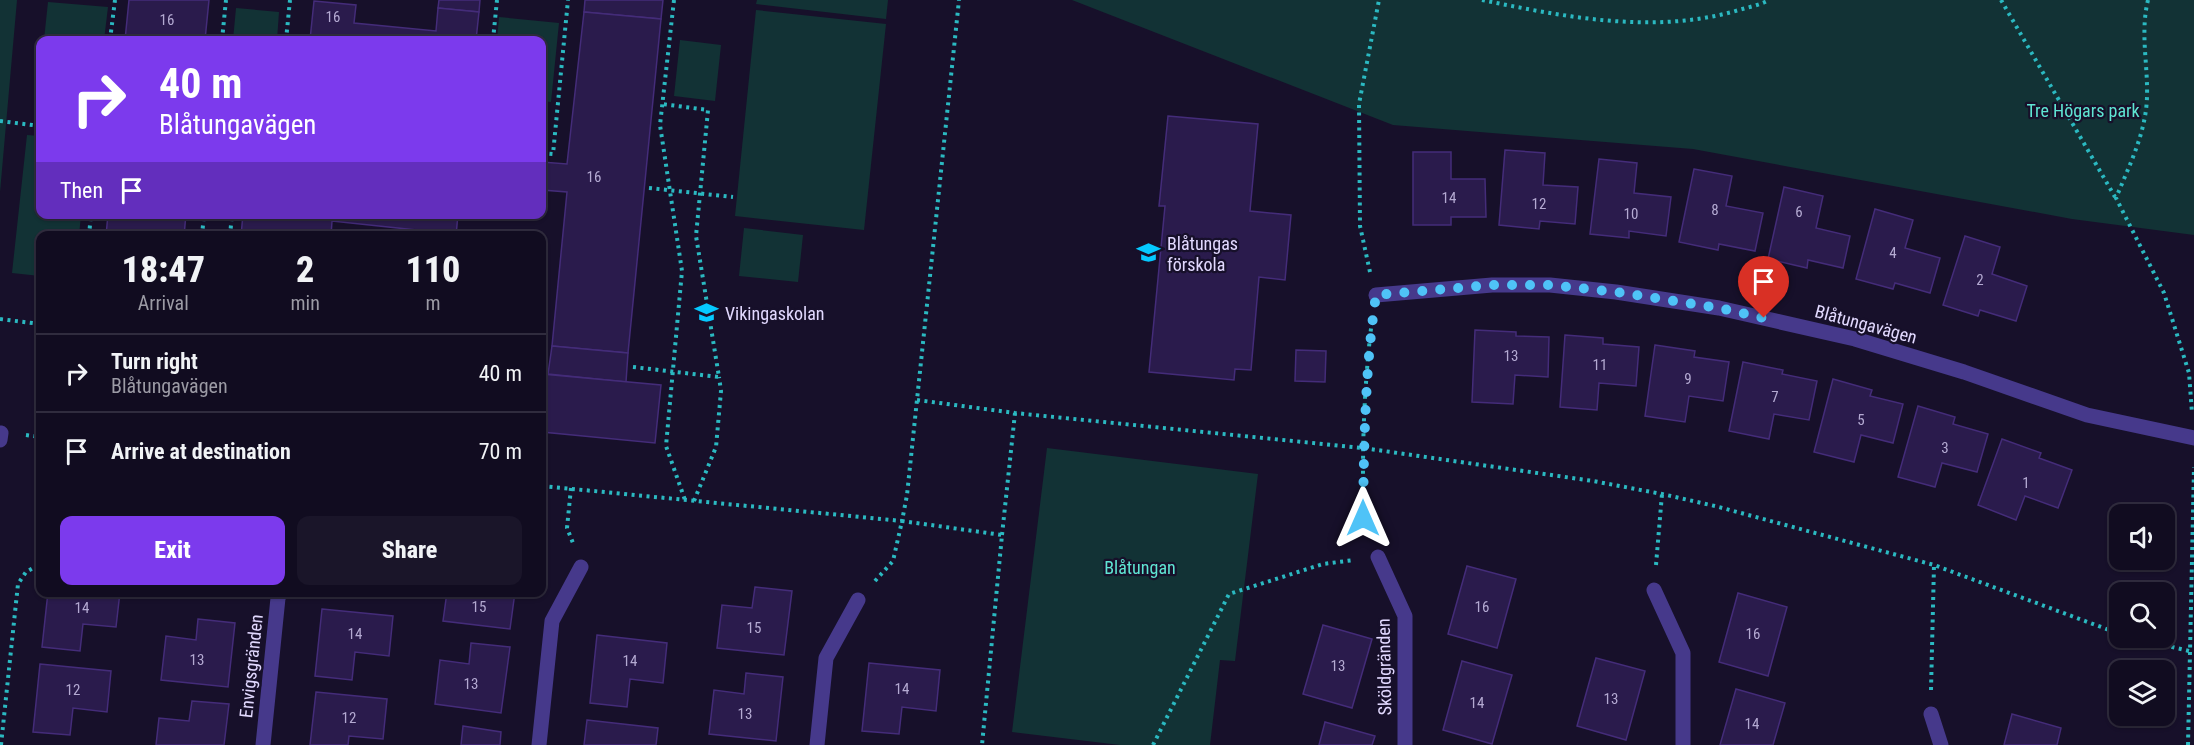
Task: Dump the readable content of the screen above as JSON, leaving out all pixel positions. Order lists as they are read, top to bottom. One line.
{"streets":{"street":["Blåtungavägen","Envigsgränden","Sköldgränden"]},"parks":["Tre Högars park","Blåtungan"],"places":{"school or university":["Blåtungas förskola","Vikingaskolan"]},"house_numbers":["16","16","16","14","12","8","6","10","4","2","13","11","9","7","5","3","1","15","16","14","15","14","16","13","14","13","13","14","12","13","14","13","12","14"],"page":{"turn":["40 m","Blåtungavägen"],"then":"Then","eta":["18:47","Arrival","2","min","110","m"],"list":[{"name":"Turn right","note":"Blåtungavägen","value":"40 m"},{"name":"Arrive at destination","value":"70 m"}],"buttons":["Exit","Share"]}}
